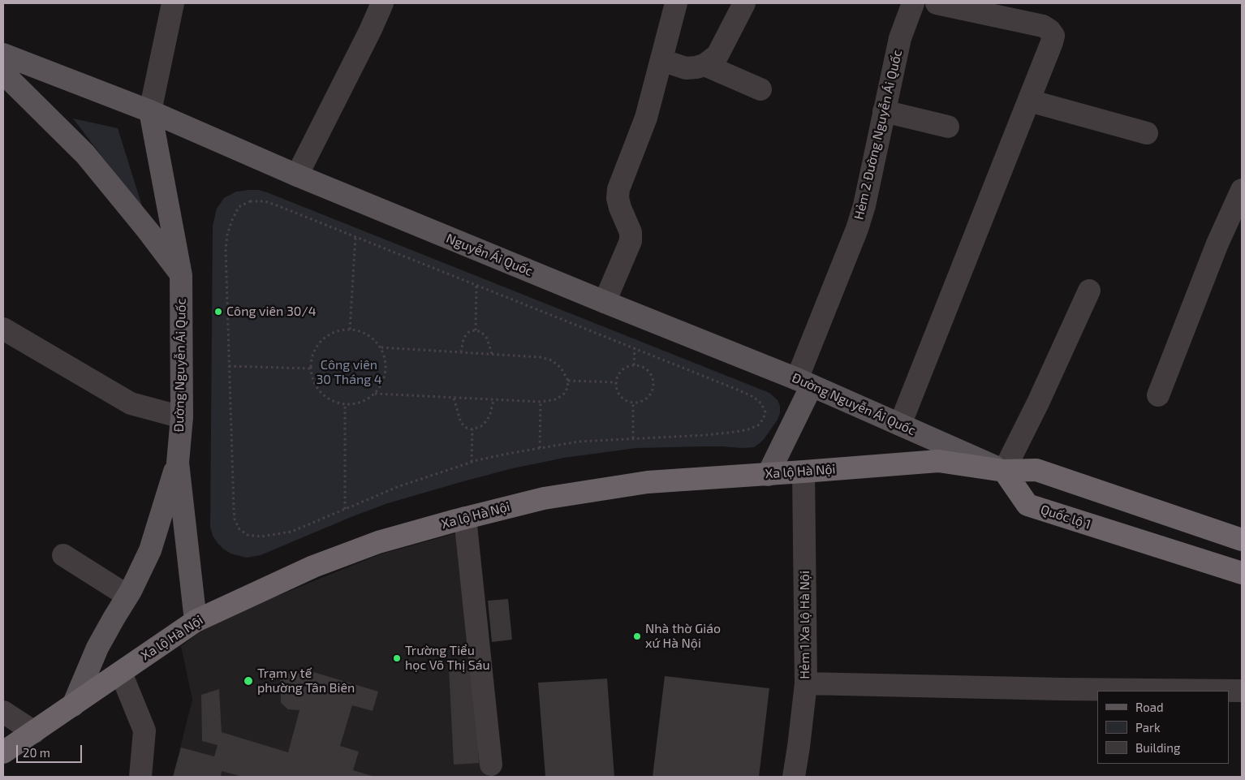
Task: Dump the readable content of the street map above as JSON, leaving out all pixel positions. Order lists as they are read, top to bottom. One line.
{"streets":{"highway":["Xa lộ Hà Nội","Quốc lộ 1"],"main road":["Nguyễn Ái Quốc","Đường Nguyễn Ái Quốc"],"street":["Hẻm 2 Đường Nguyễn Ái Quốc","Hẻm 1 Xa lộ Hà Nội"]},"crossings":[["Hẻm 2 Đường Nguyễn Ái Quốc","Đường Nguyễn Ái Quốc"],["Nguyễn Ái Quốc","Đường Nguyễn Ái Quốc"],["Đường Nguyễn Ái Quốc","Xa lộ Hà Nội"],["Đường Nguyễn Ái Quốc","Quốc lộ 1"],["Xa lộ Hà Nội","Quốc lộ 1"],["Xa lộ Hà Nội","Hẻm 1 Xa lộ Hà Nội"]],"parks":["Công viên 30 Tháng 4"],"places":["Công viên 30/4","Nhà thờ Giáo xứ Hà Nội","Trường Tiểu học Võ Thị Sáu","Trạm y tế phường Tân Biên"],"legend":["Road","Park","Building"],"scale_bar":"20 m"}
